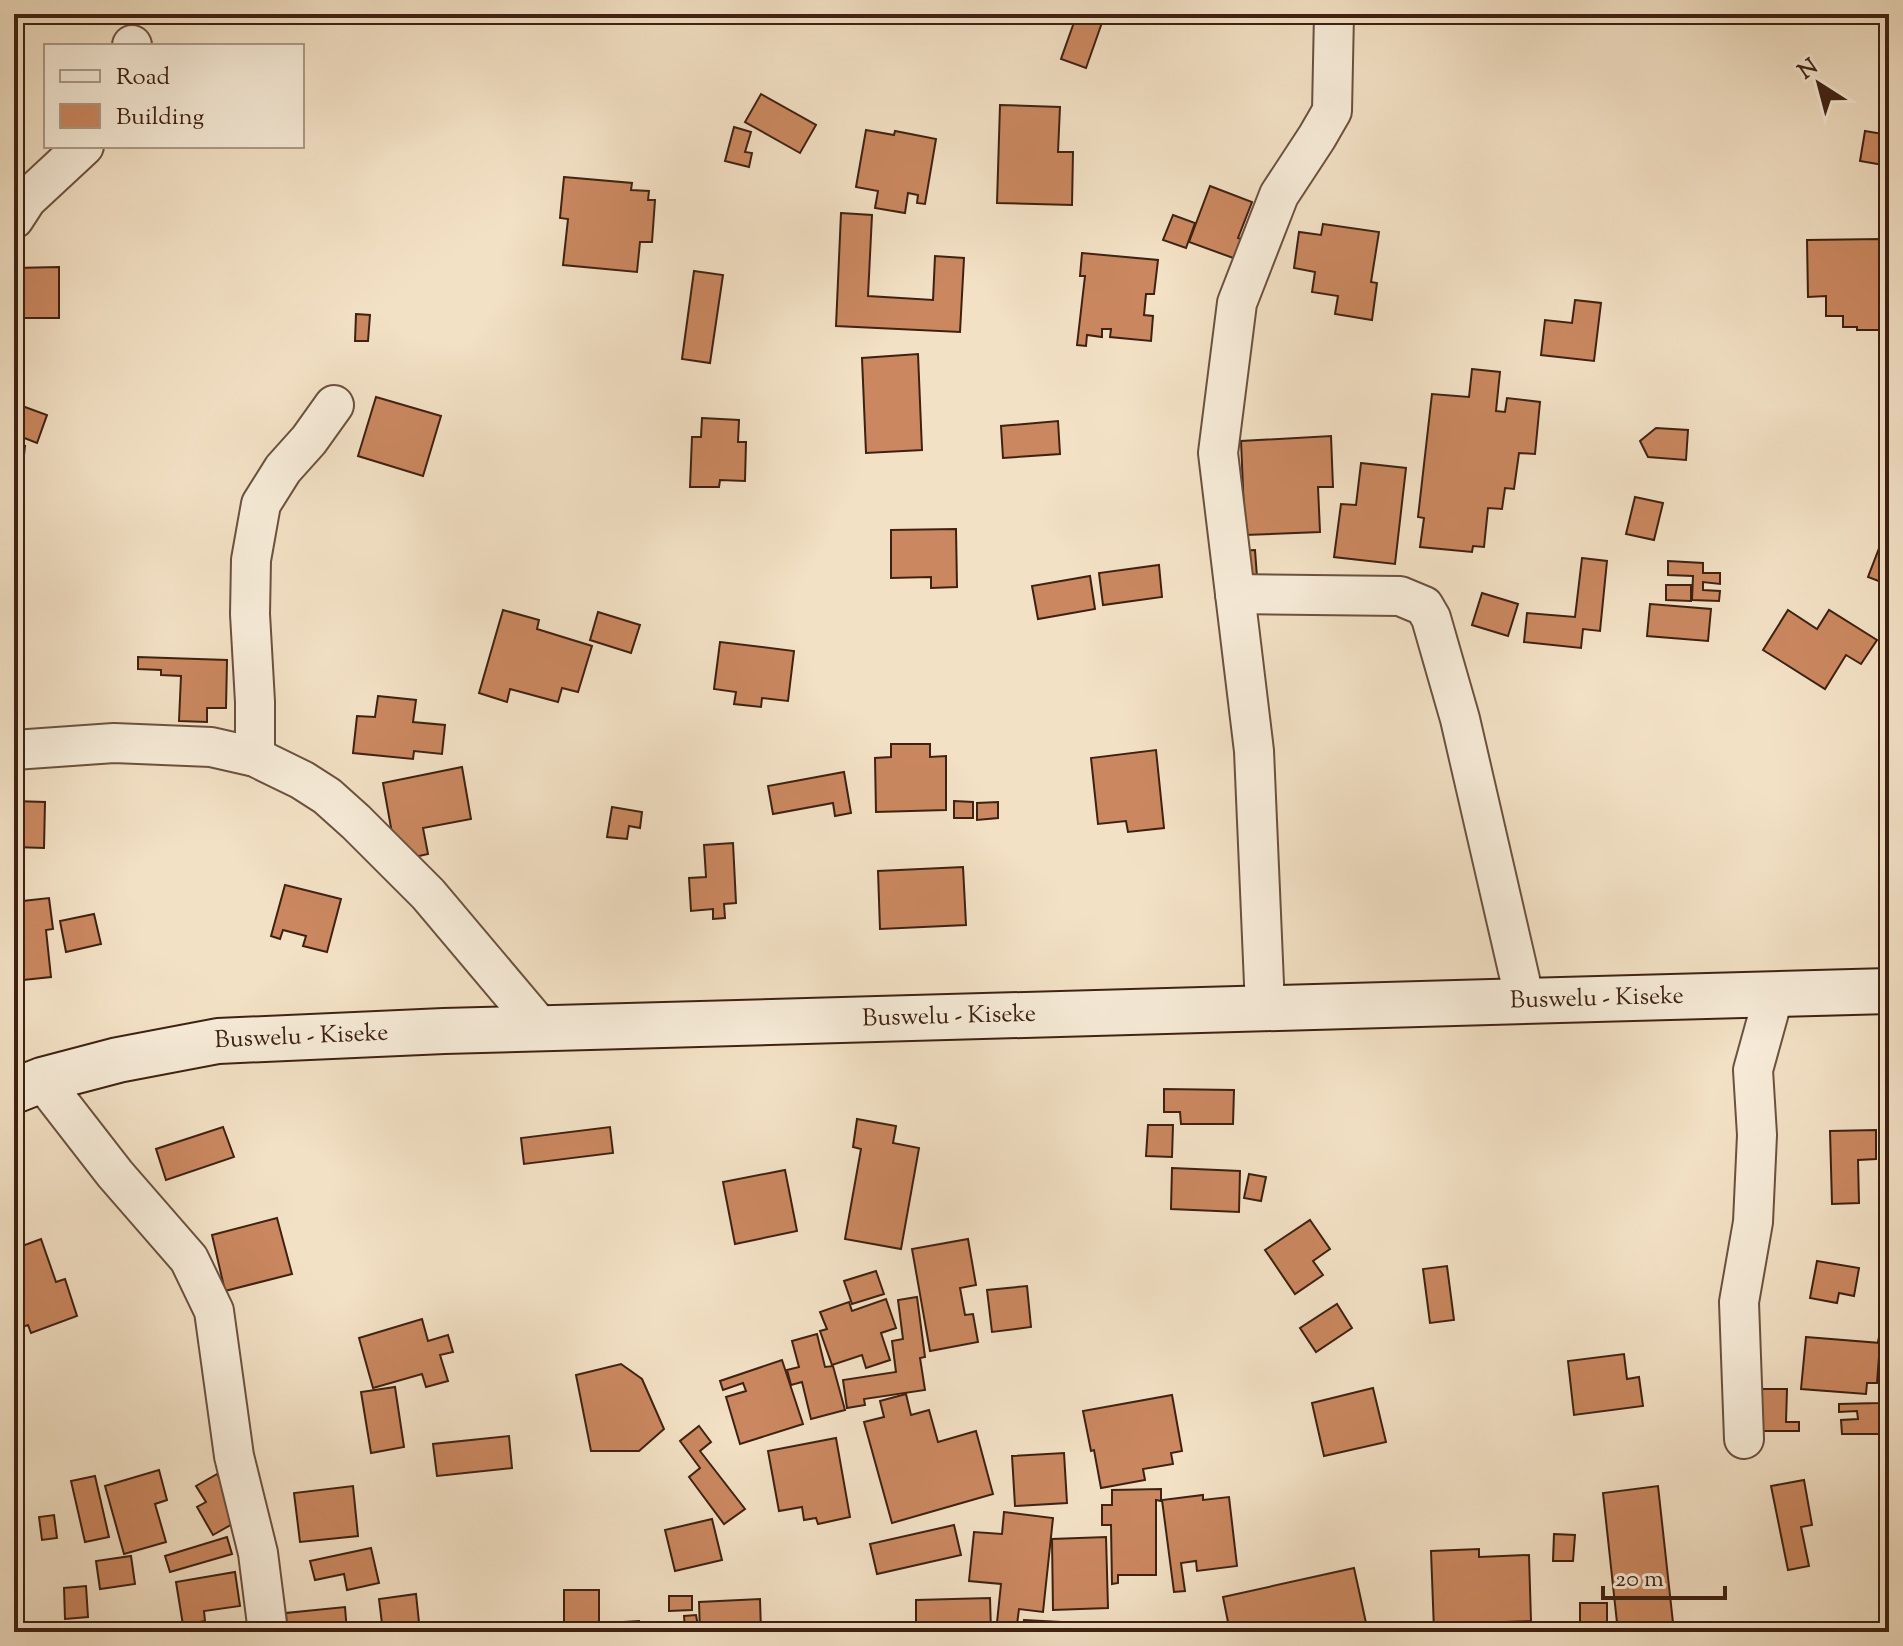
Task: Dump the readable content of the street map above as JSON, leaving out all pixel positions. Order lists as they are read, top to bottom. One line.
{"streets":{"main road":["Buswelu - Kiseke"]},"legend":["Road","Building"],"scale_bar":"20 m","north":"top left"}
